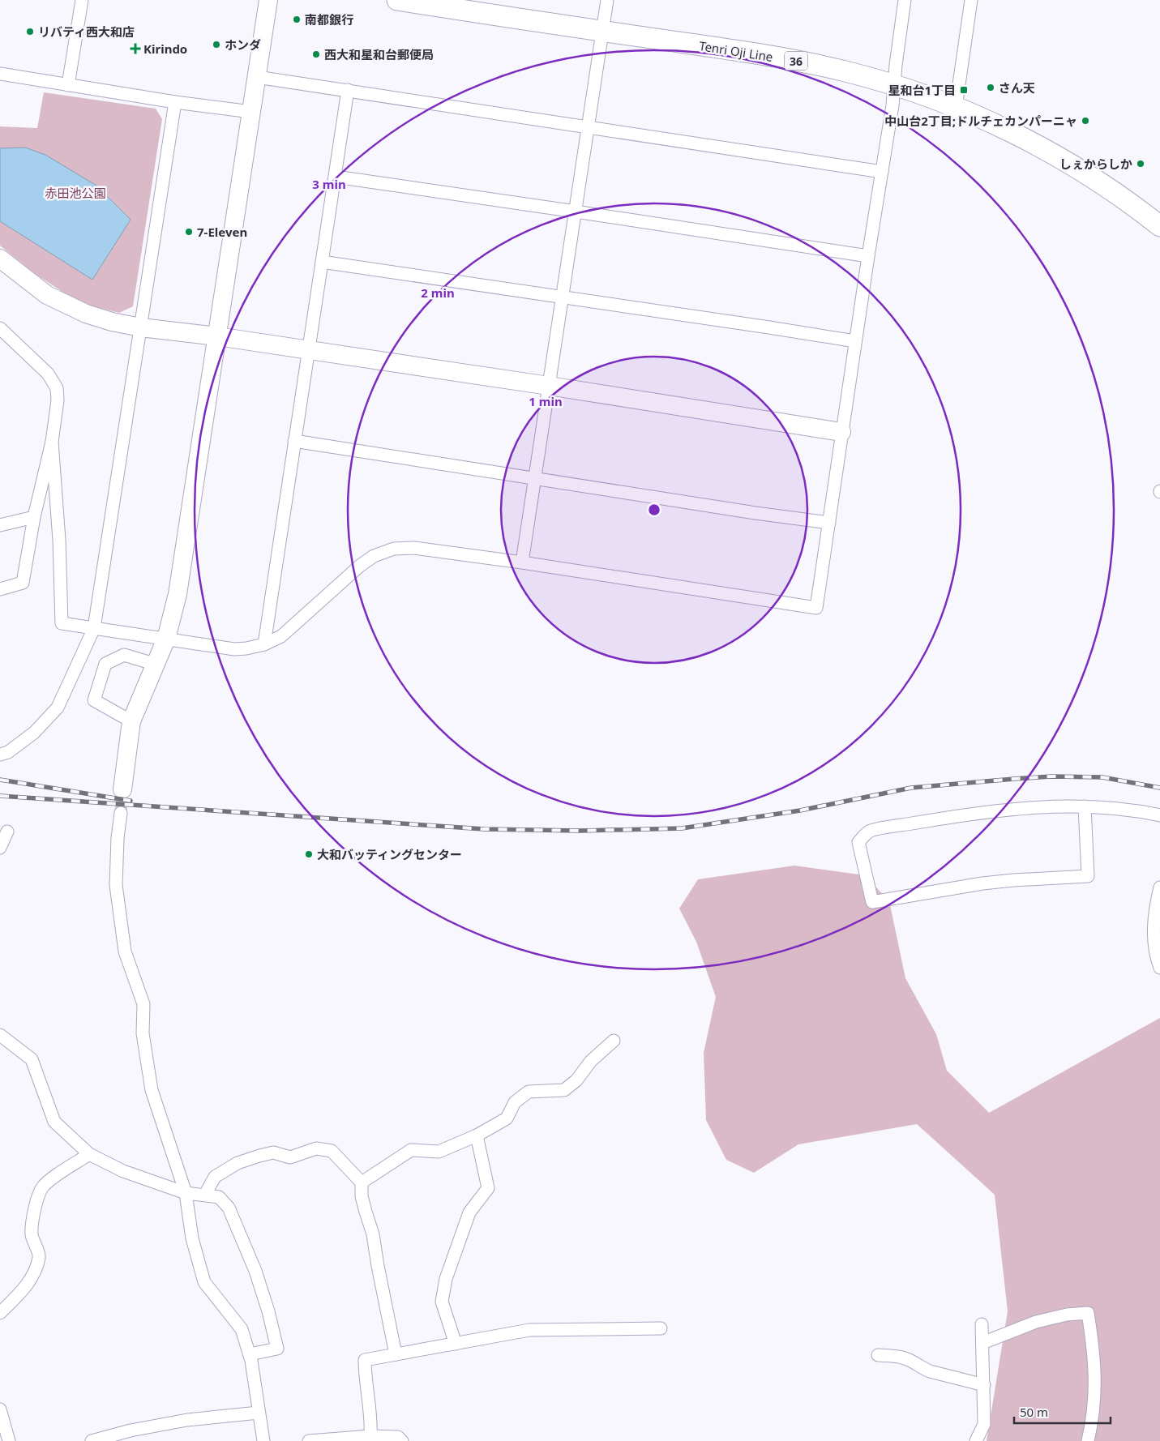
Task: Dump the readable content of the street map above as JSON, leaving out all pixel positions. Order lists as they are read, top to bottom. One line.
{"streets":{"main road":["Tenri Oji Line","36"]},"parks":["赤田池公園"],"places":{"other":["南都銀行","リバティ西大和店","ホンダ","西大和星和台郵便局","さん天","中山台2丁目;ドルチェカンパーニャ","しぇからしか","7-Eleven","大和バッティングセンター"],"health":["Kirindo"],"transit":["星和台1丁目"]},"scale_bar":"50 m","rings":["3 min","2 min","1 min"]}
